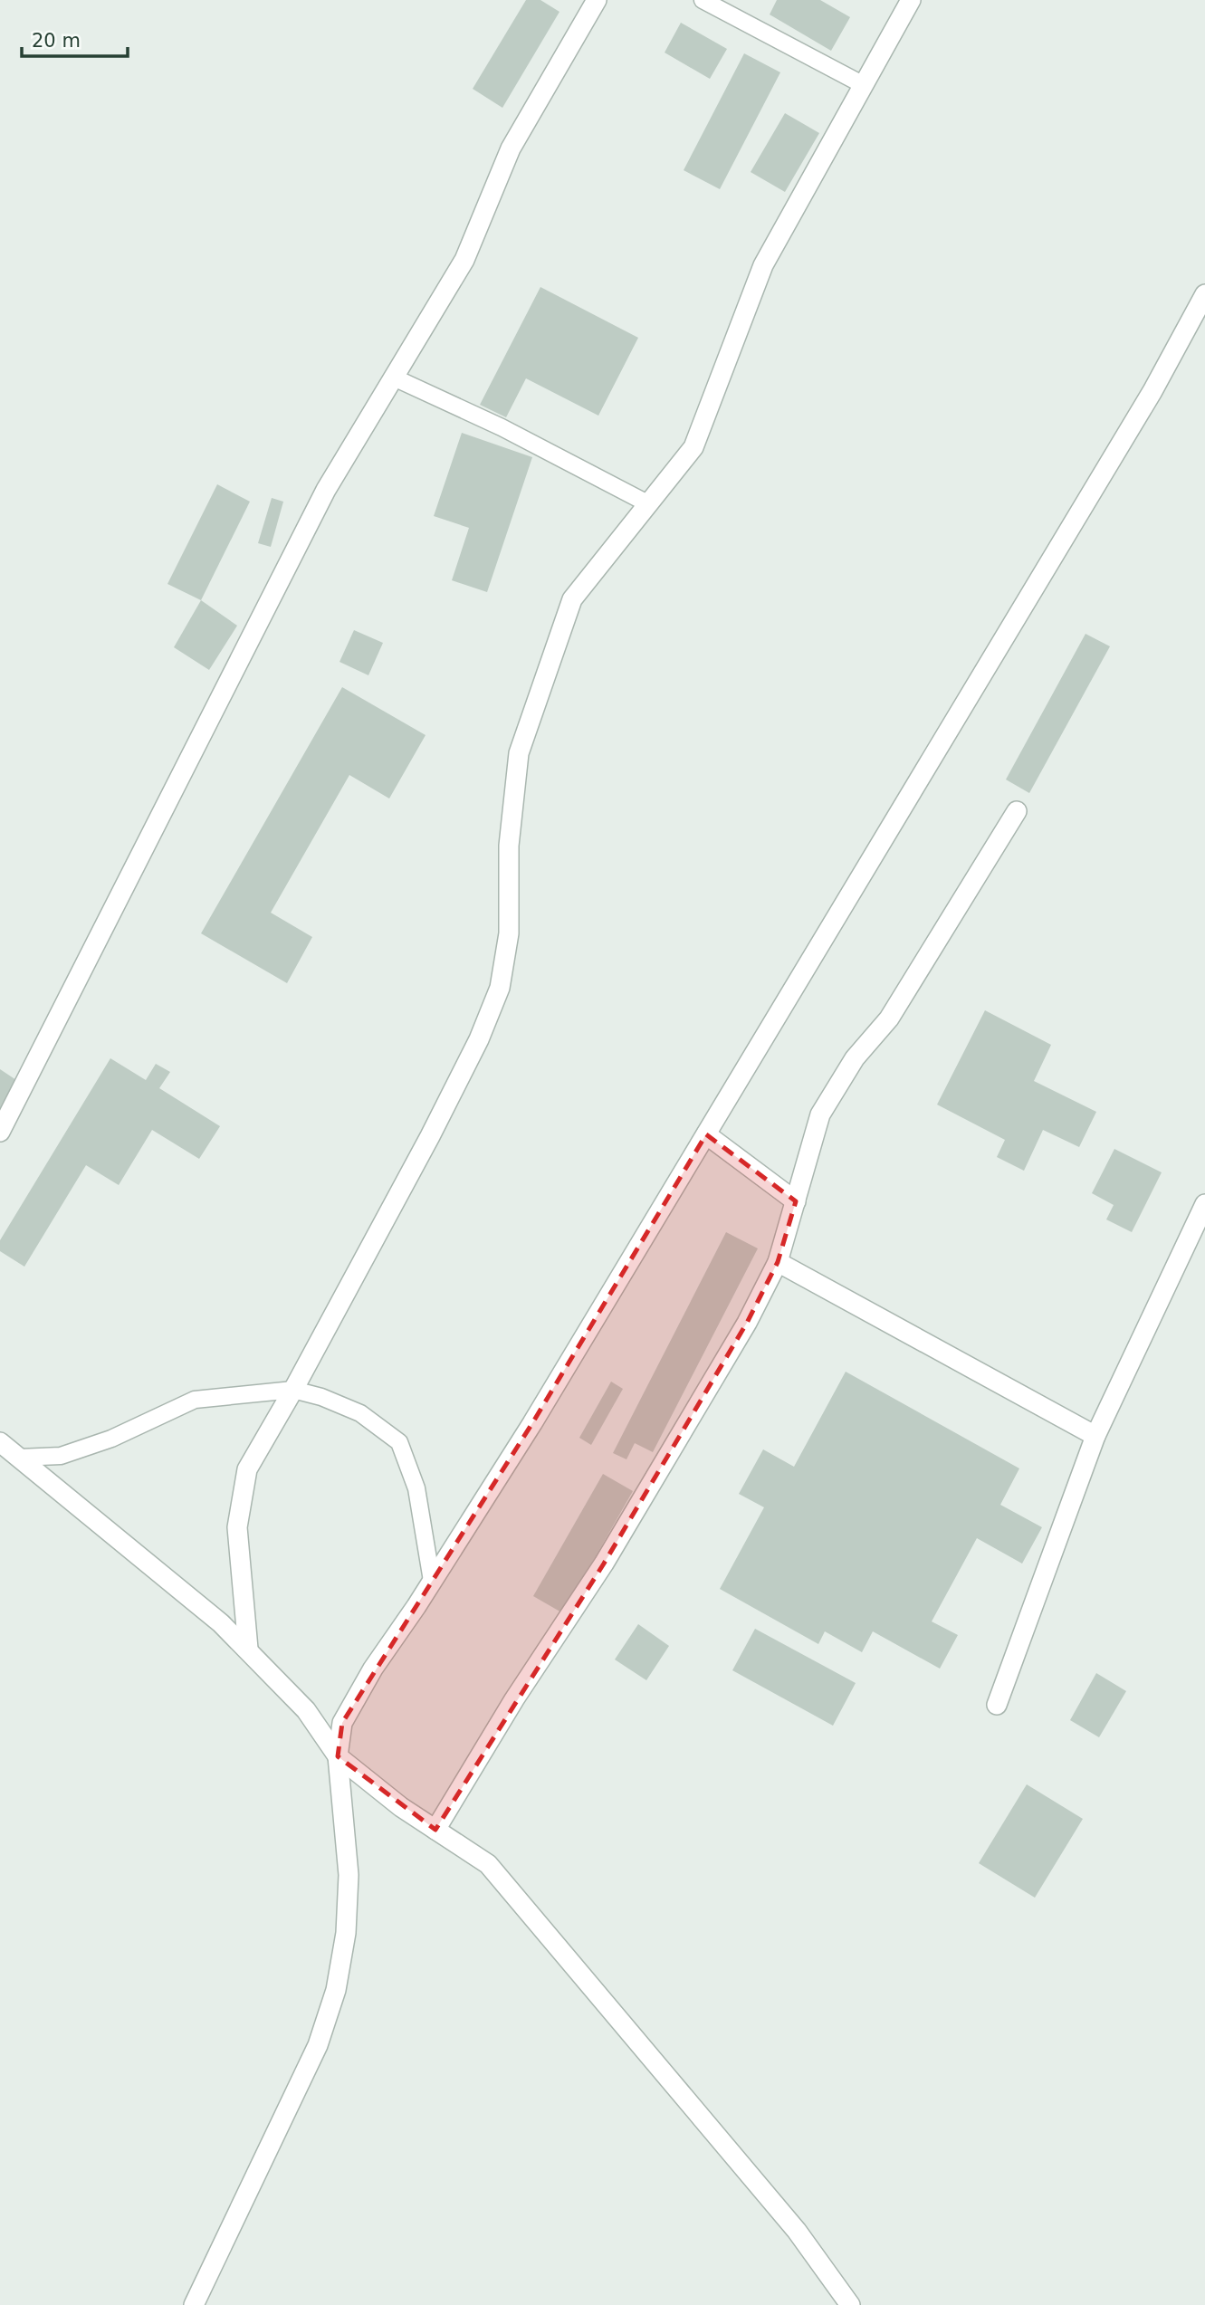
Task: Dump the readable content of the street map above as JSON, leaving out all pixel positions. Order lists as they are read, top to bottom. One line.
{"scale_bar":"20 m"}
